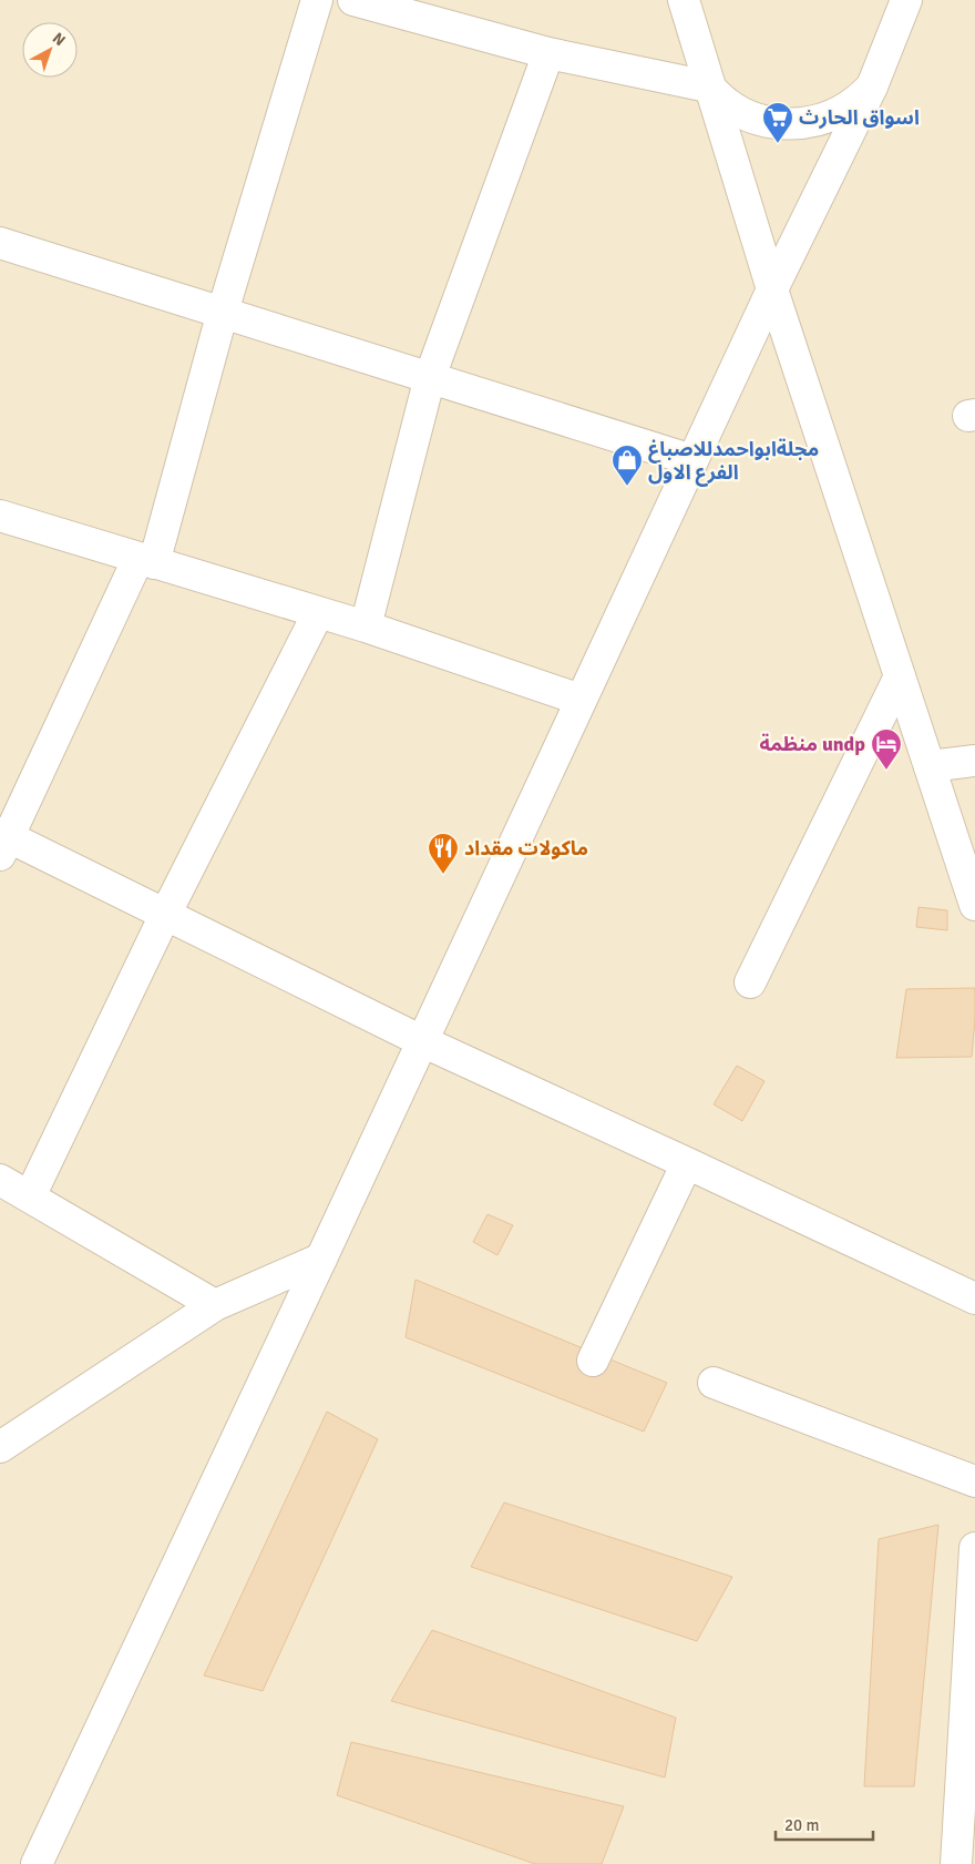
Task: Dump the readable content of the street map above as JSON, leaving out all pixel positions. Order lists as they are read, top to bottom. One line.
{"places":{"supermarket":["اسواق الحارث"],"shop":["مجلةابواحمدللاصباغ الفرع الاول"],"hotel":["منظمة undp"],"restaurant":["ماكولات مقداد"]},"scale_bar":"20 m","north":"top right"}
